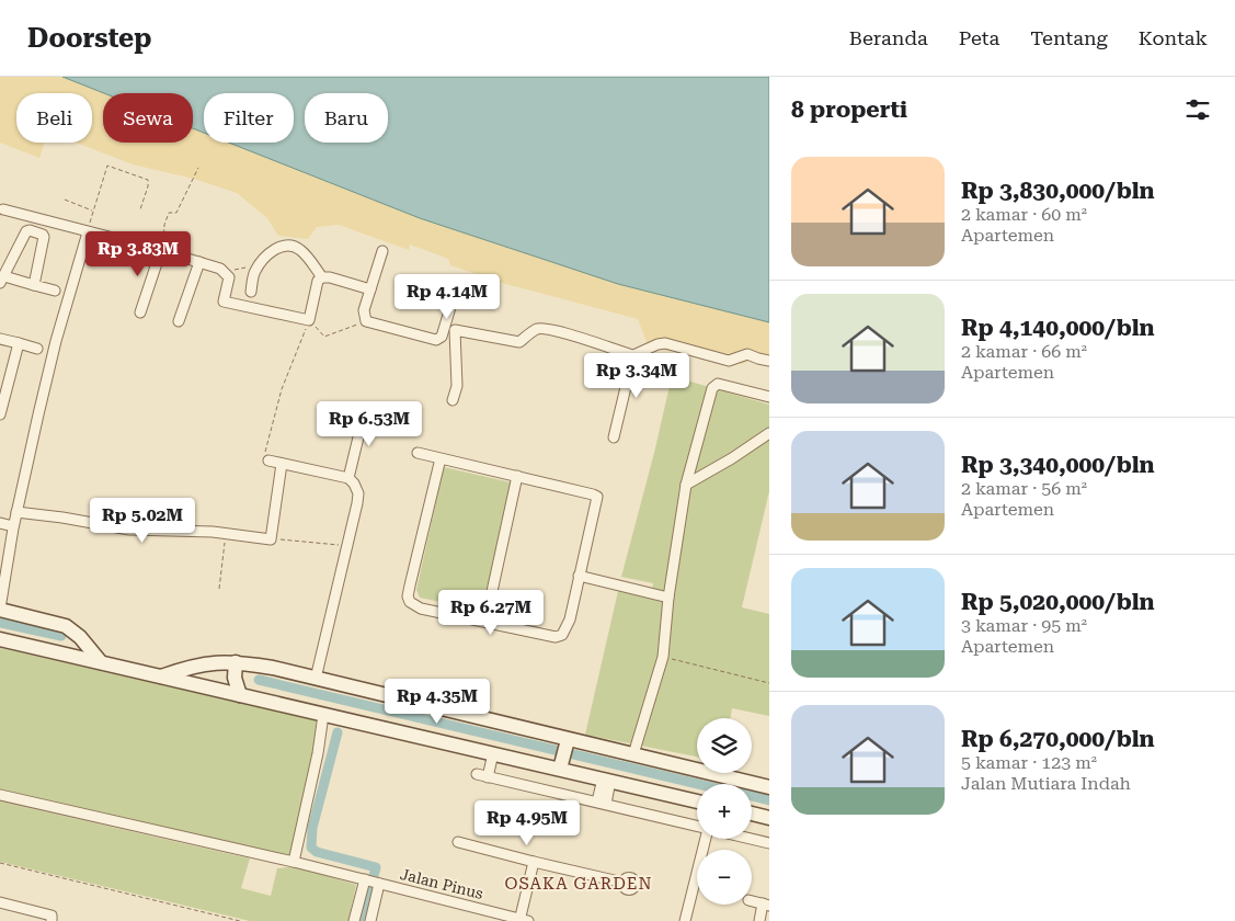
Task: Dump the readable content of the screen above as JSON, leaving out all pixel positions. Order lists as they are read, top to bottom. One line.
{"streets":{"street":["Jalan Pinus"]},"districts":["OSAKA GARDEN"],"page":{"header":"Doorstep","nav":["Beranda","Peta","Tentang","Kontak"],"heading":"8 properti","chip":["Beli","Sewa","Filter","Baru"],"list":[{"name":"Rp 3,830,000/bln","note":"2 kamar · 60 m² · Apartemen"},{"name":"Rp 4,140,000/bln","note":"2 kamar · 66 m² · Apartemen"},{"name":"Rp 3,340,000/bln","note":"2 kamar · 56 m² · Apartemen"},{"name":"Rp 5,020,000/bln","note":"3 kamar · 95 m² · Apartemen"},{"name":"Rp 6,270,000/bln","note":"5 kamar · 123 m² · Jalan Mutiara Indah"}],"price":["Rp 3.83M","Rp 4.14M","Rp 3.34M","Rp 6.53M","Rp 5.02M","Rp 6.27M","Rp 4.35M","Rp 4.95M"],"map_buttons":["+","−"]}}
